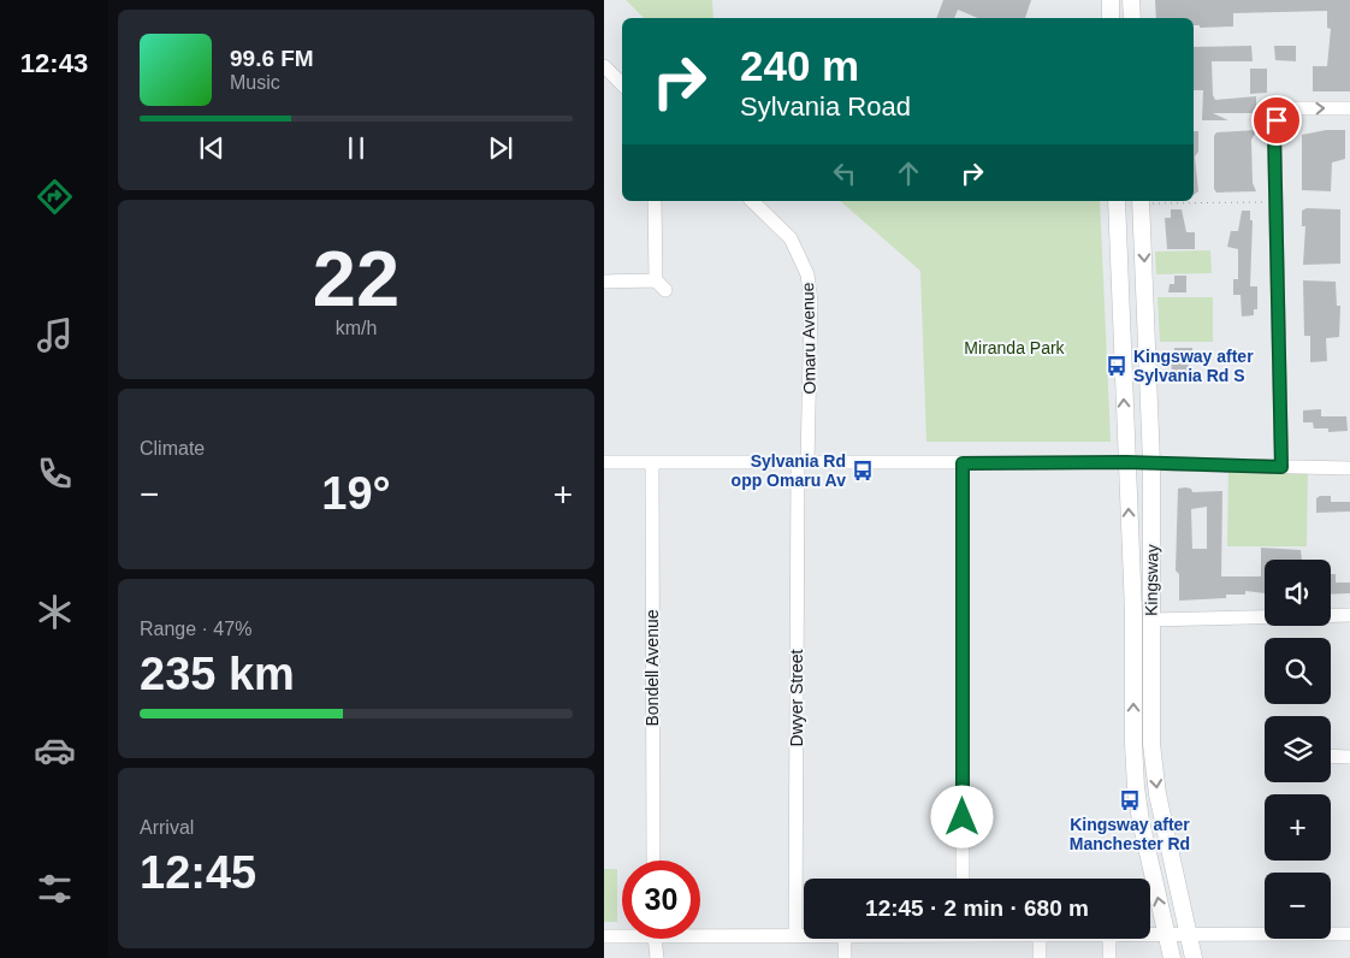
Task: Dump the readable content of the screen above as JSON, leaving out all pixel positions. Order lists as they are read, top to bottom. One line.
{"streets":{"main road":["Kingsway"],"street":["Omaru Avenue","Bondell Avenue","Dwyer Street"]},"crossings":[["Omaru Avenue","Dwyer Street"]],"parks":["Miranda Park"],"places":{"bus stop":["Kingsway after Sylvania Rd S","Sylvania Rd opp Omaru Av","Kingsway after Manchester Rd"]},"page":{"tabs":"12:43","turn":["240 m","Sylvania Road"],"song":["99.6 FM","Music"],"tile":[["22","km/h"],"Climate",["Range · 47%","235 km"],["Arrival","12:45"]],"heat":["−","19°","+"],"map_buttons":["+","−"],"limit":"30","trip":"12:45 · 2 min · 680 m"}}
